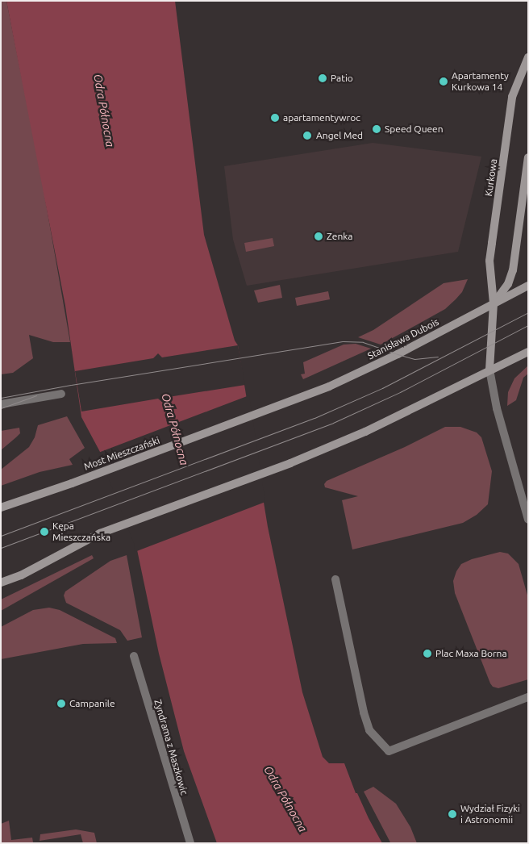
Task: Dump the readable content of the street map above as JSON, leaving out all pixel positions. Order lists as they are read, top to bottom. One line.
{"streets":{"main road":["Kurkowa","Stanisława Dubois","Most Mieszczański"],"street":["Zyndrama z Maszkowic"]},"crossings":[["Kurkowa","Stanisława Dubois"],["Stanisława Dubois","Most Mieszczański"]],"water":["Odra Północna"],"places":["Patio","Apartamenty Kurkowa 14","apartamentywroc","Speed Queen","Angel Med","Zenka","Kępa Mieszczańska","Plac Maxa Borna","Campanile","Wydział Fizyki i Astronomii"]}
